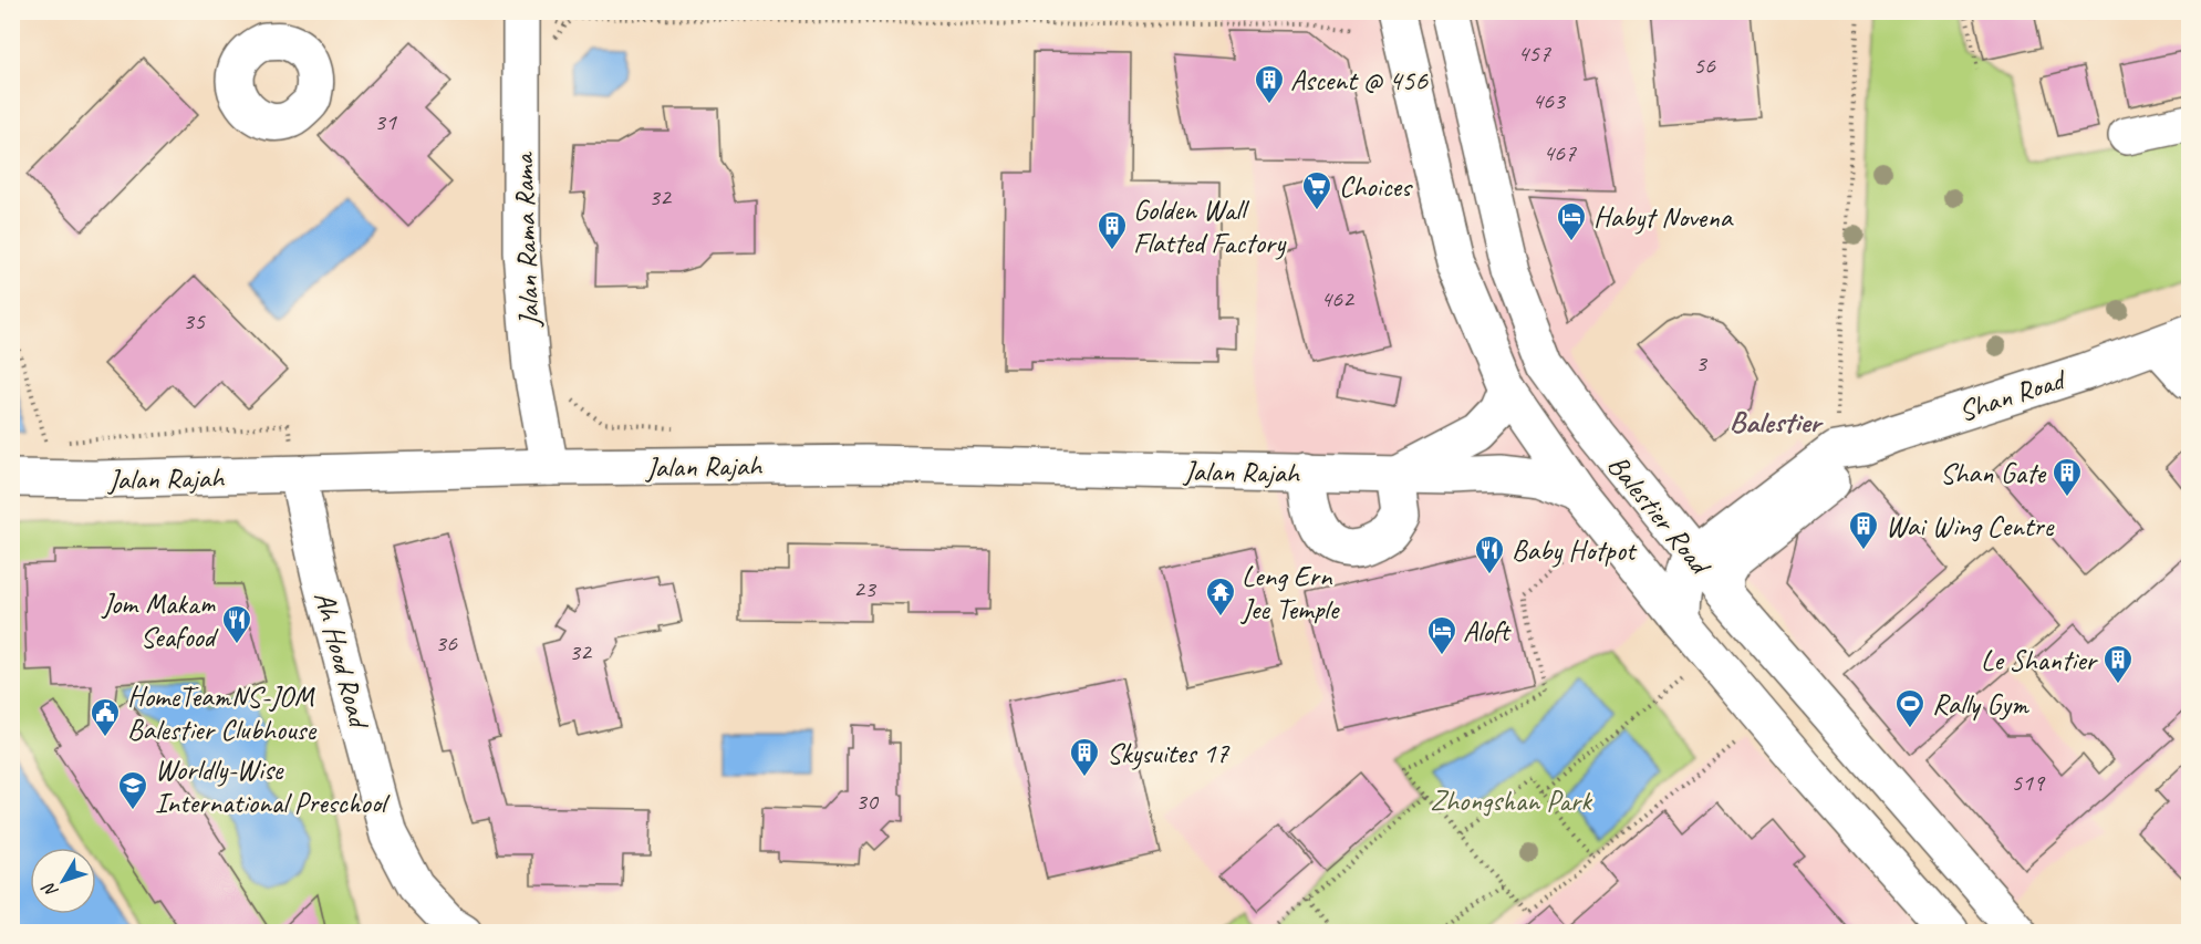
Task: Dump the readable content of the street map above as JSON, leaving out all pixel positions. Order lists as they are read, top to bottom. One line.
{"streets":{"street":["Jalan Rama Rama","Shan Road","Jalan Rajah","Balestier Road","Ah Hood Road"]},"crossings":[["Jalan Rama Rama","Jalan Rajah"],["Shan Road","Balestier Road"],["Jalan Rajah","Balestier Road"],["Jalan Rajah","Ah Hood Road"]],"districts":["Balestier"],"parks":["Zhongshan Park"],"places":{"building":["Ascent @ 456","Golden Wall Flatted Factory","Shan Gate","Wai Wing Centre","Le Shantier","Skysuites 17"],"supermarket":["Choices"],"hotel":["Habyt Novena","Aloft"],"restaurant":["Baby Hotpot","Jom Makam Seafood"],"temple":["Leng Ern Jee Temple"],"sports":["Rally Gym"],"public building":["HomeTeamNS-JOM Balestier Clubhouse"],"school or university":["Worldly-Wise International Preschool"]},"house_numbers":["457","56","463","31","467","32","462","35","3","23","36","32","519","30"],"north":"bottom left"}
